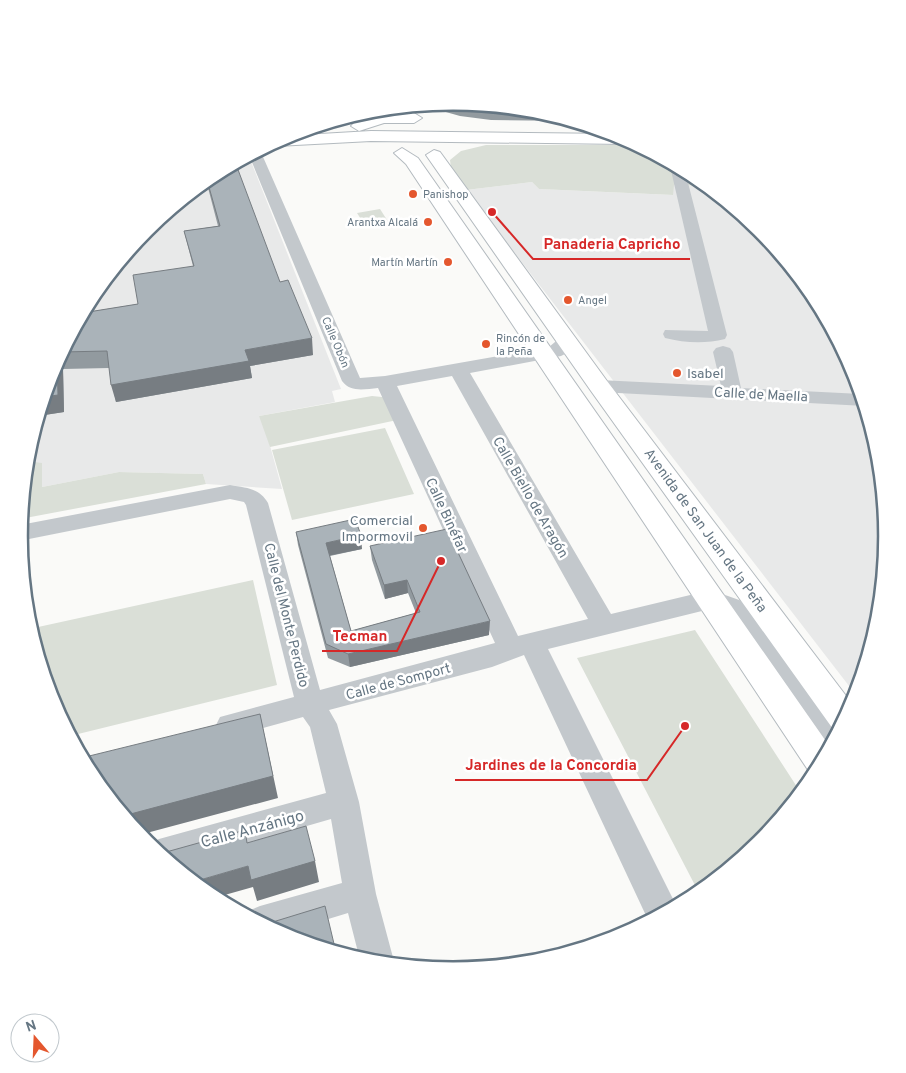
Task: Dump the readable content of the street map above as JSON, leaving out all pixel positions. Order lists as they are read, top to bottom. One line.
{"streets":{"main road":["Avenida de San Juan de la Peña"],"street":["Calle Obón","Calle de Maella","Calle Biello de Aragón","Calle Binéfar","Calle del Monte Perdido","Calle de Somport","Calle Anzánigo"]},"crossings":[["Calle Obón","Calle Biello de Aragón"],["Calle Obón","Calle Binéfar"],["Calle de Maella","Avenida de San Juan de la Peña"],["Calle Biello de Aragón","Calle de Somport"],["Calle Binéfar","Calle de Somport"],["Avenida de San Juan de la Peña","Calle de Somport"],["Calle del Monte Perdido","Calle de Somport"],["Calle del Monte Perdido","Calle Anzánigo"]],"places":["Panishop","Panaderia Capricho","Arantxa Alcalá","Martín Martín","Angel","Rincón de la Peña","Isabel","Comercial Impormovil","Tecman","Jardines de la Concordia"],"north":"top"}
